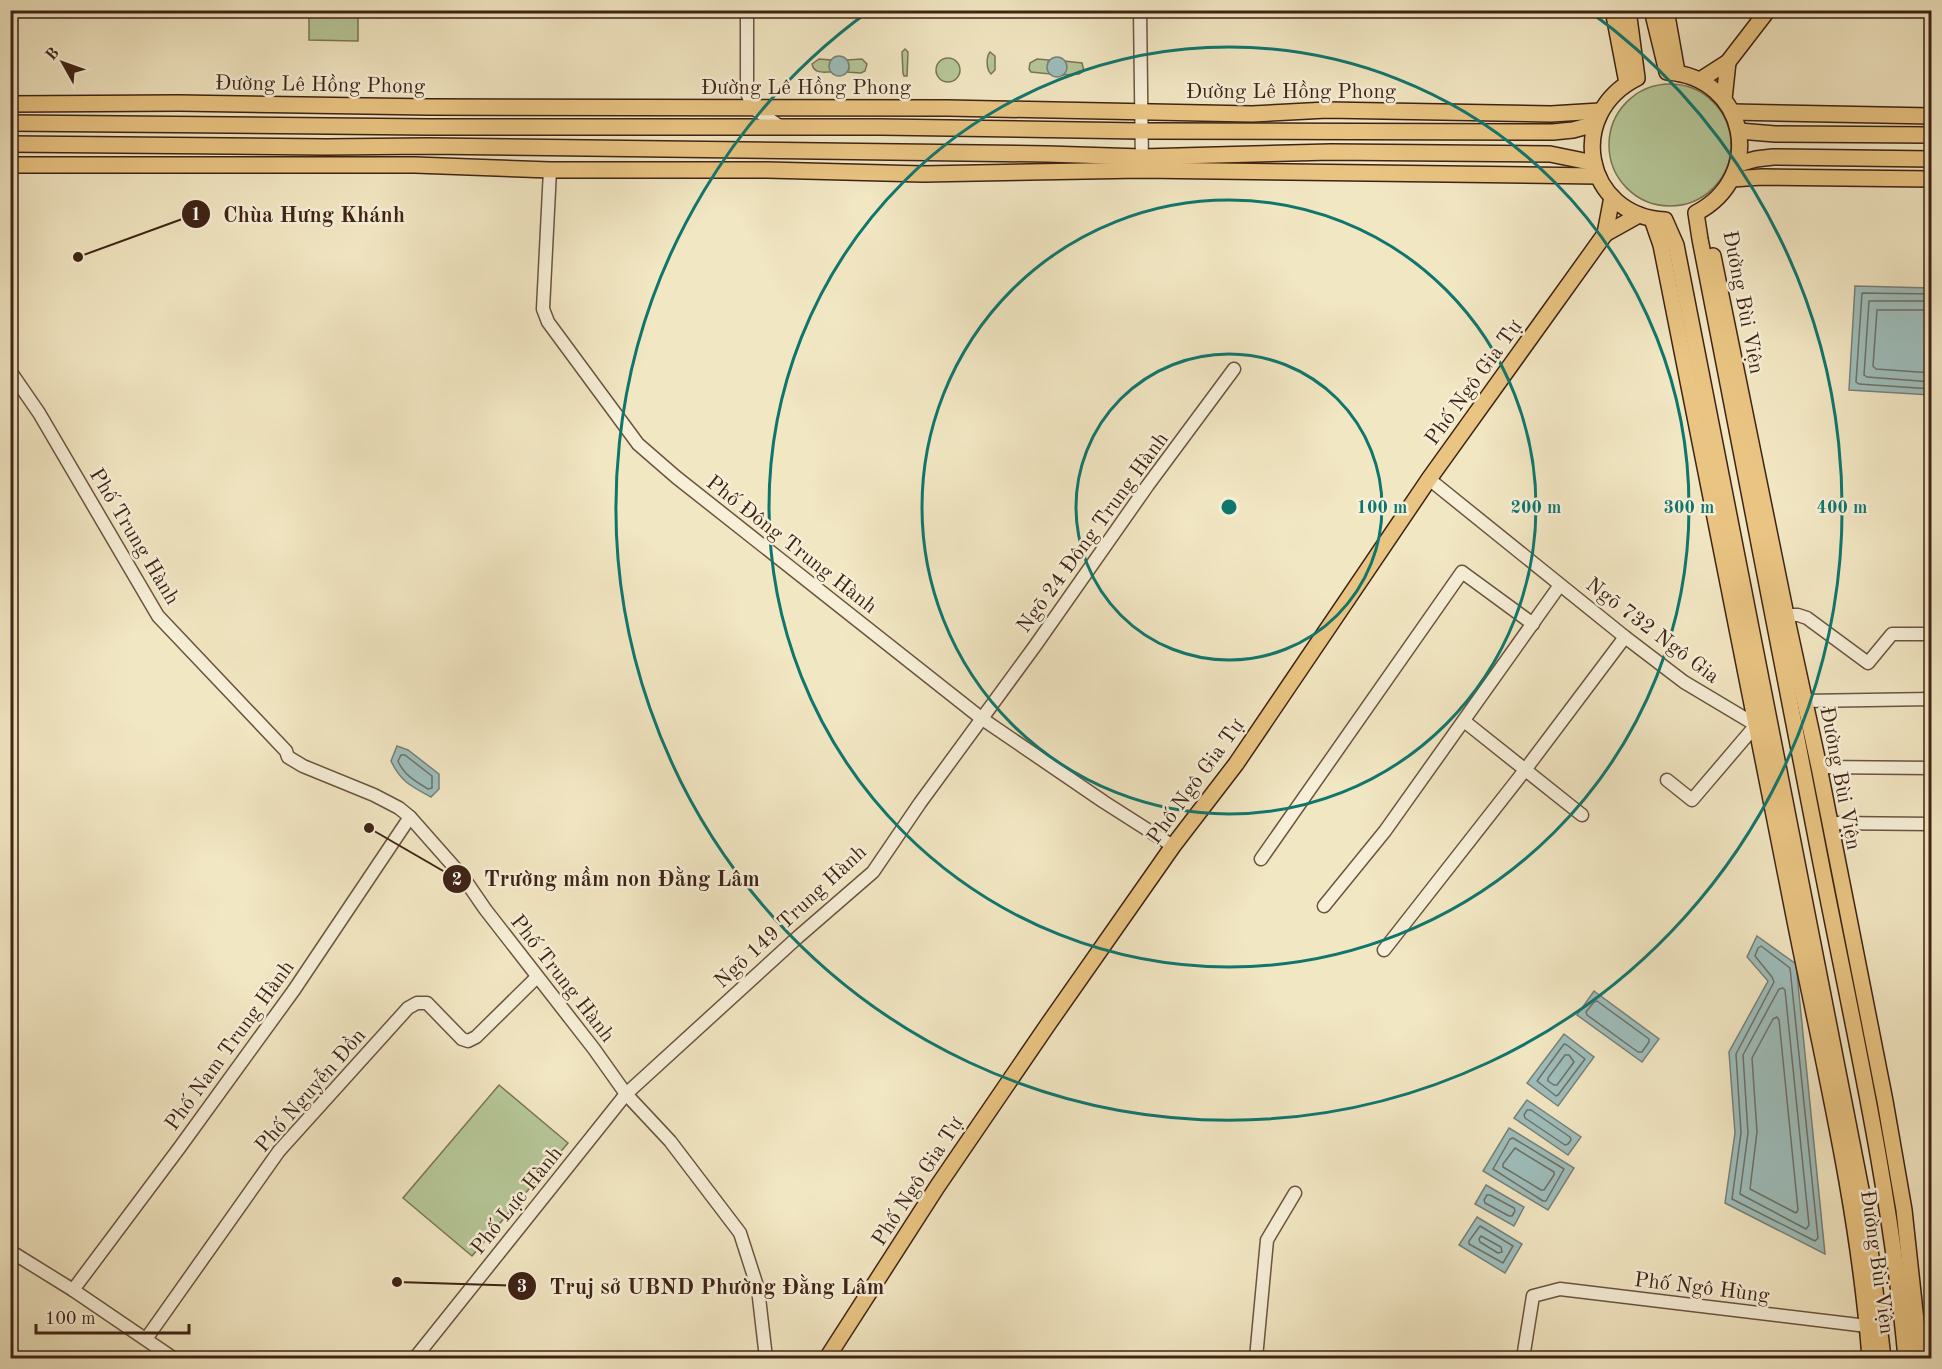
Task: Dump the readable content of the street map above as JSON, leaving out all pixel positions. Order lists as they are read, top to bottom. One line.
{"streets":{"main road":["Đường Lê Hồng Phong","Đường Bùi Viện","Phố Ngô Gia Tự"],"street":["Ngõ 24 Đông Trung Hành","Phố Trung Hành","Phố Đông Trung Hành","Ngõ 732 Ngô Gia","Ngõ 149 Trung Hành","Phố Nam Trung Hành","Phố Nguyễn Đồn","Phố Lực Hành","Phố Ngô Hùng"]},"crossings":[["Đường Bùi Viện","Ngõ 732 Ngô Gia"],["Đường Bùi Viện","Phố Ngô Hùng"],["Phố Ngô Gia Tự","Phố Đông Trung Hành"],["Phố Ngô Gia Tự","Ngõ 732 Ngô Gia"],["Ngõ 24 Đông Trung Hành","Phố Đông Trung Hành"],["Ngõ 24 Đông Trung Hành","Ngõ 149 Trung Hành"],["Phố Trung Hành","Ngõ 149 Trung Hành"],["Phố Trung Hành","Phố Nam Trung Hành"],["Phố Trung Hành","Phố Nguyễn Đồn"],["Phố Trung Hành","Phố Lực Hành"],["Phố Đông Trung Hành","Ngõ 149 Trung Hành"],["Ngõ 149 Trung Hành","Phố Lực Hành"]],"places":["Chùa Hưng Khánh","Trường mầm non Đằng Lâm","Truj sở UBND Phường Đằng Lâm"],"scale_bar":"100 m","north":"top left","rings":["100 m","200 m","300 m","400 m"]}
